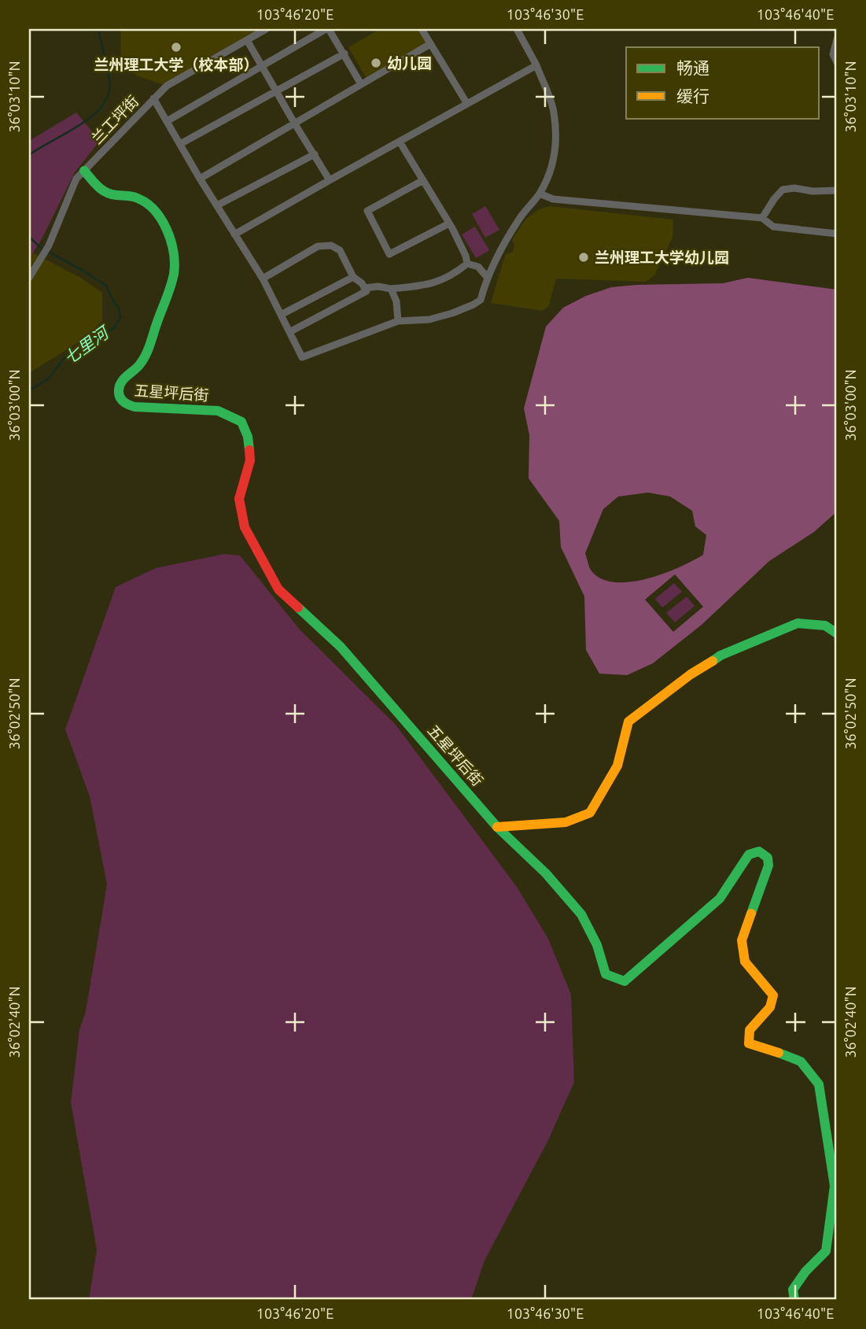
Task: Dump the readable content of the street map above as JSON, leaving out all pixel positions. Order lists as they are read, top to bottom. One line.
{"streets":{"street":["兰工坪街","五星坪后街"]},"crossings":[["兰工坪街","五星坪后街"]],"water":["七里河"],"places":["兰州理工大学（校本部）","幼儿园","兰州理工大学幼儿园"],"legend":["畅通","缓行"],"coordinates":["103°46'20\"E","103°46'30\"E","103°46'40\"E","36°03'10\"N","36°03'00\"N","36°02'50\"N","36°02'40\"N"]}
